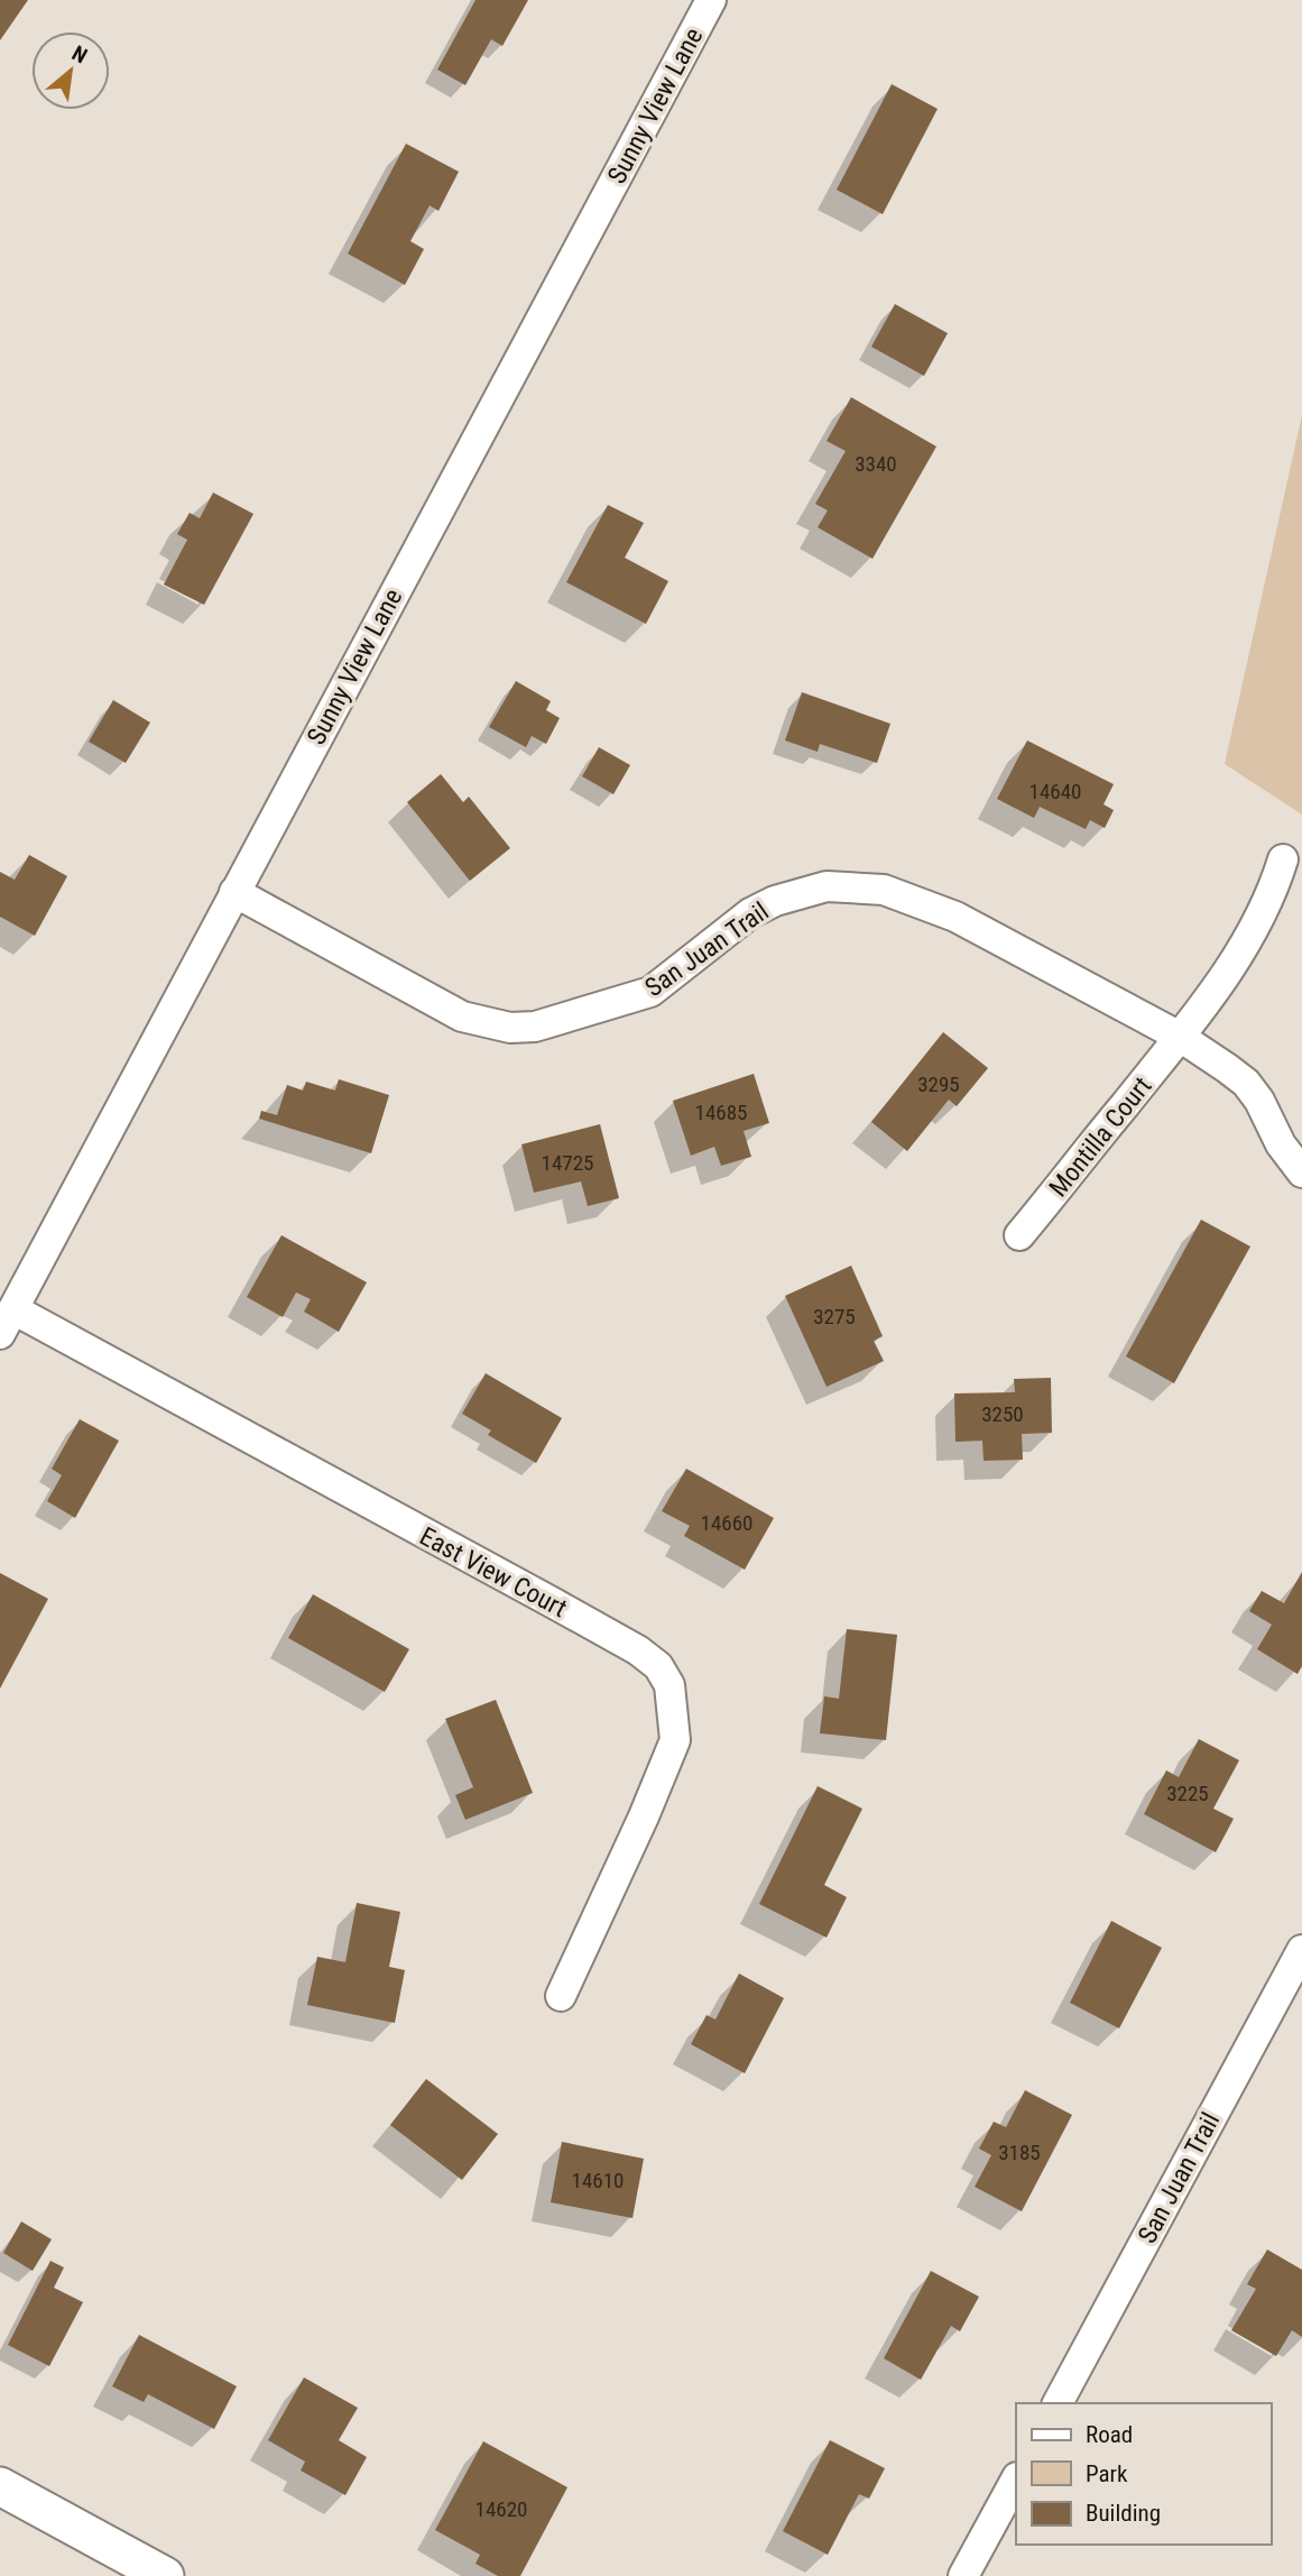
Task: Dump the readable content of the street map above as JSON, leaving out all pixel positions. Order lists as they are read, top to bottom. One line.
{"streets":{"street":["Sunny View Lane","San Juan Trail","Montilla Court","East View Court"]},"crossings":[["Sunny View Lane","San Juan Trail"],["Sunny View Lane","East View Court"],["San Juan Trail","Montilla Court"]],"house_numbers":["3340","14640","3295","14685","14725","3275","3250","14660","3225","3185","14610","14620"],"legend":["Road","Park","Building"],"north":"top right"}
